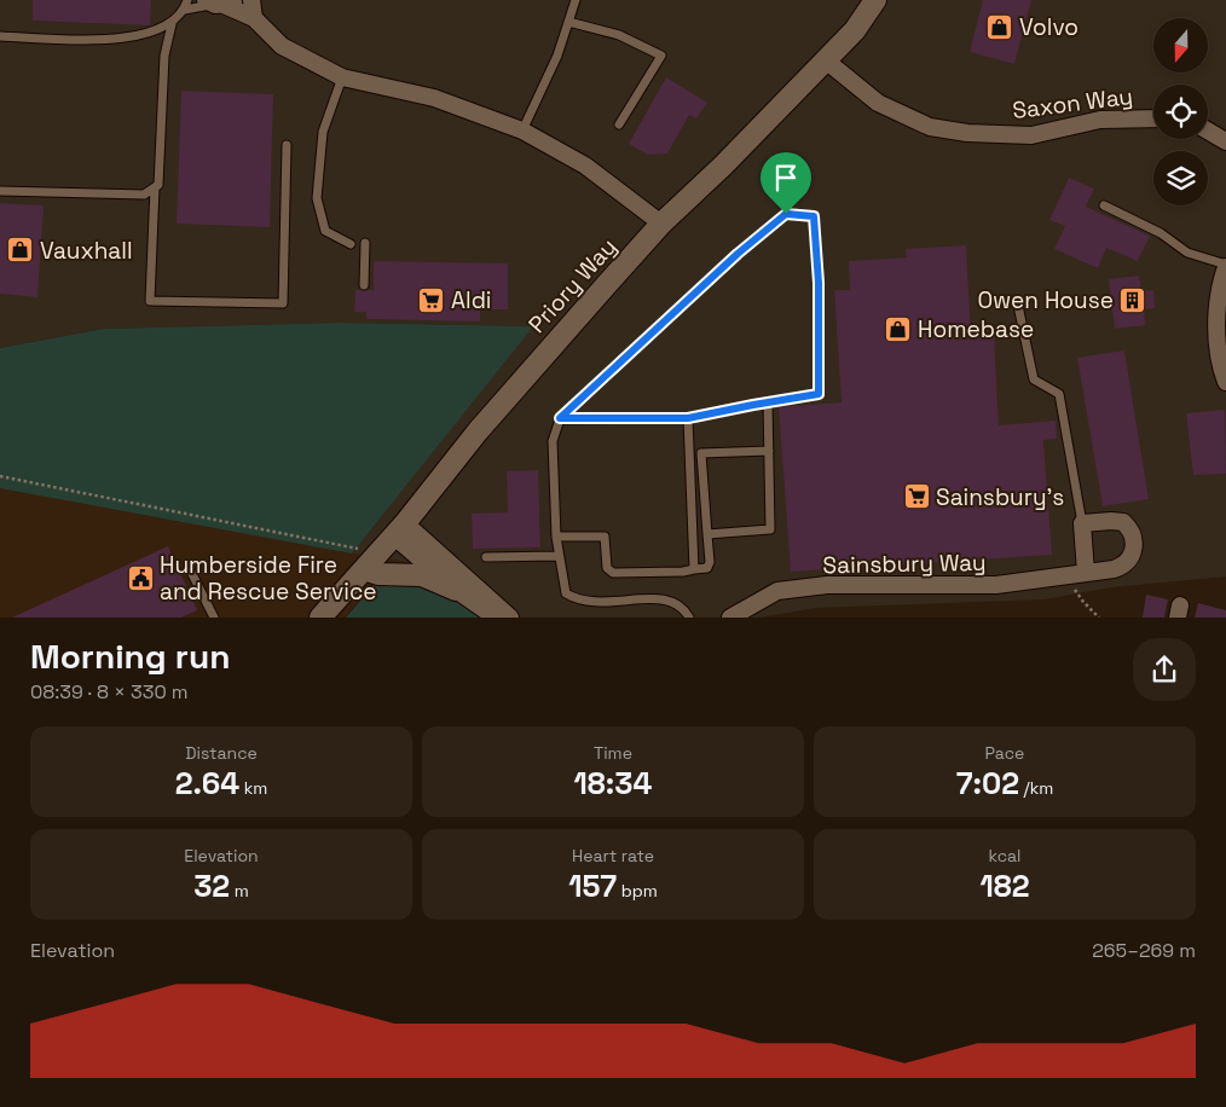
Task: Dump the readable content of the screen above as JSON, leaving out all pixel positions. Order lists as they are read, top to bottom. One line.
{"streets":{"street":["Saxon Way","Priory Way","Sainsbury Way"]},"crossings":[["Saxon Way","Priory Way"]],"places":{"shop":["Volvo","Vauxhall","Homebase"],"supermarket":["Aldi","Sainsbury's"],"building":["Owen House"],"public building":["Humberside Fire and Rescue Service"]},"north":"bottom","page":{"heading":["Morning run","08:39 · 8 × 330 m"],"stats":[["Distance","2.64 km"],["Time","18:34"],["Pace","7:02 /km"],["Elevation","32 m"],["Heart rate","157 bpm"],["kcal","182"]],"chart":["Elevation","265–269 m"]}}
